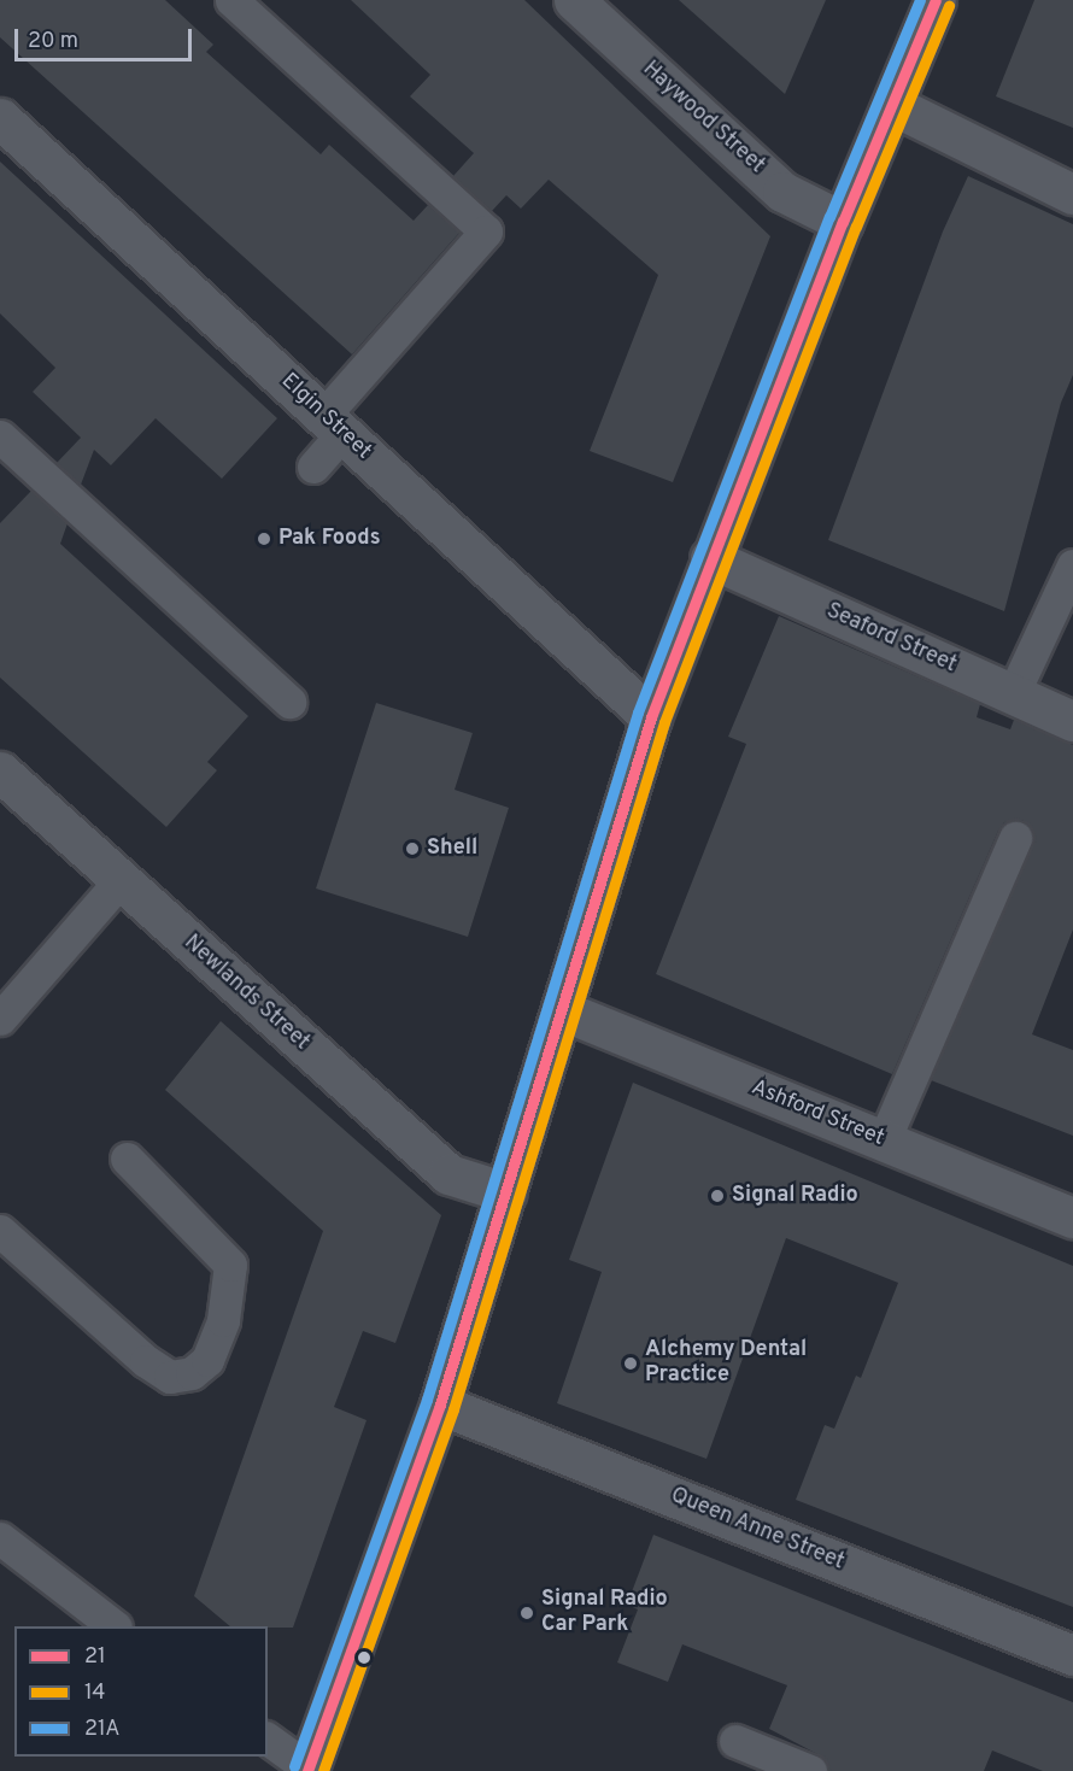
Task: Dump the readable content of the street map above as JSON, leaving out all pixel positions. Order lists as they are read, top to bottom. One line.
{"streets":{"street":["Haywood Street","Elgin Street","Seaford Street","Newlands Street","Ashford Street","Queen Anne Street"]},"places":["Pak Foods","Shell","Signal Radio","Alchemy Dental Practice","Signal Radio Car Park"],"lines":["transit line 21","transit line 21A","transit line 14"],"legend":["21","14","21A"],"scale_bar":"20 m"}
